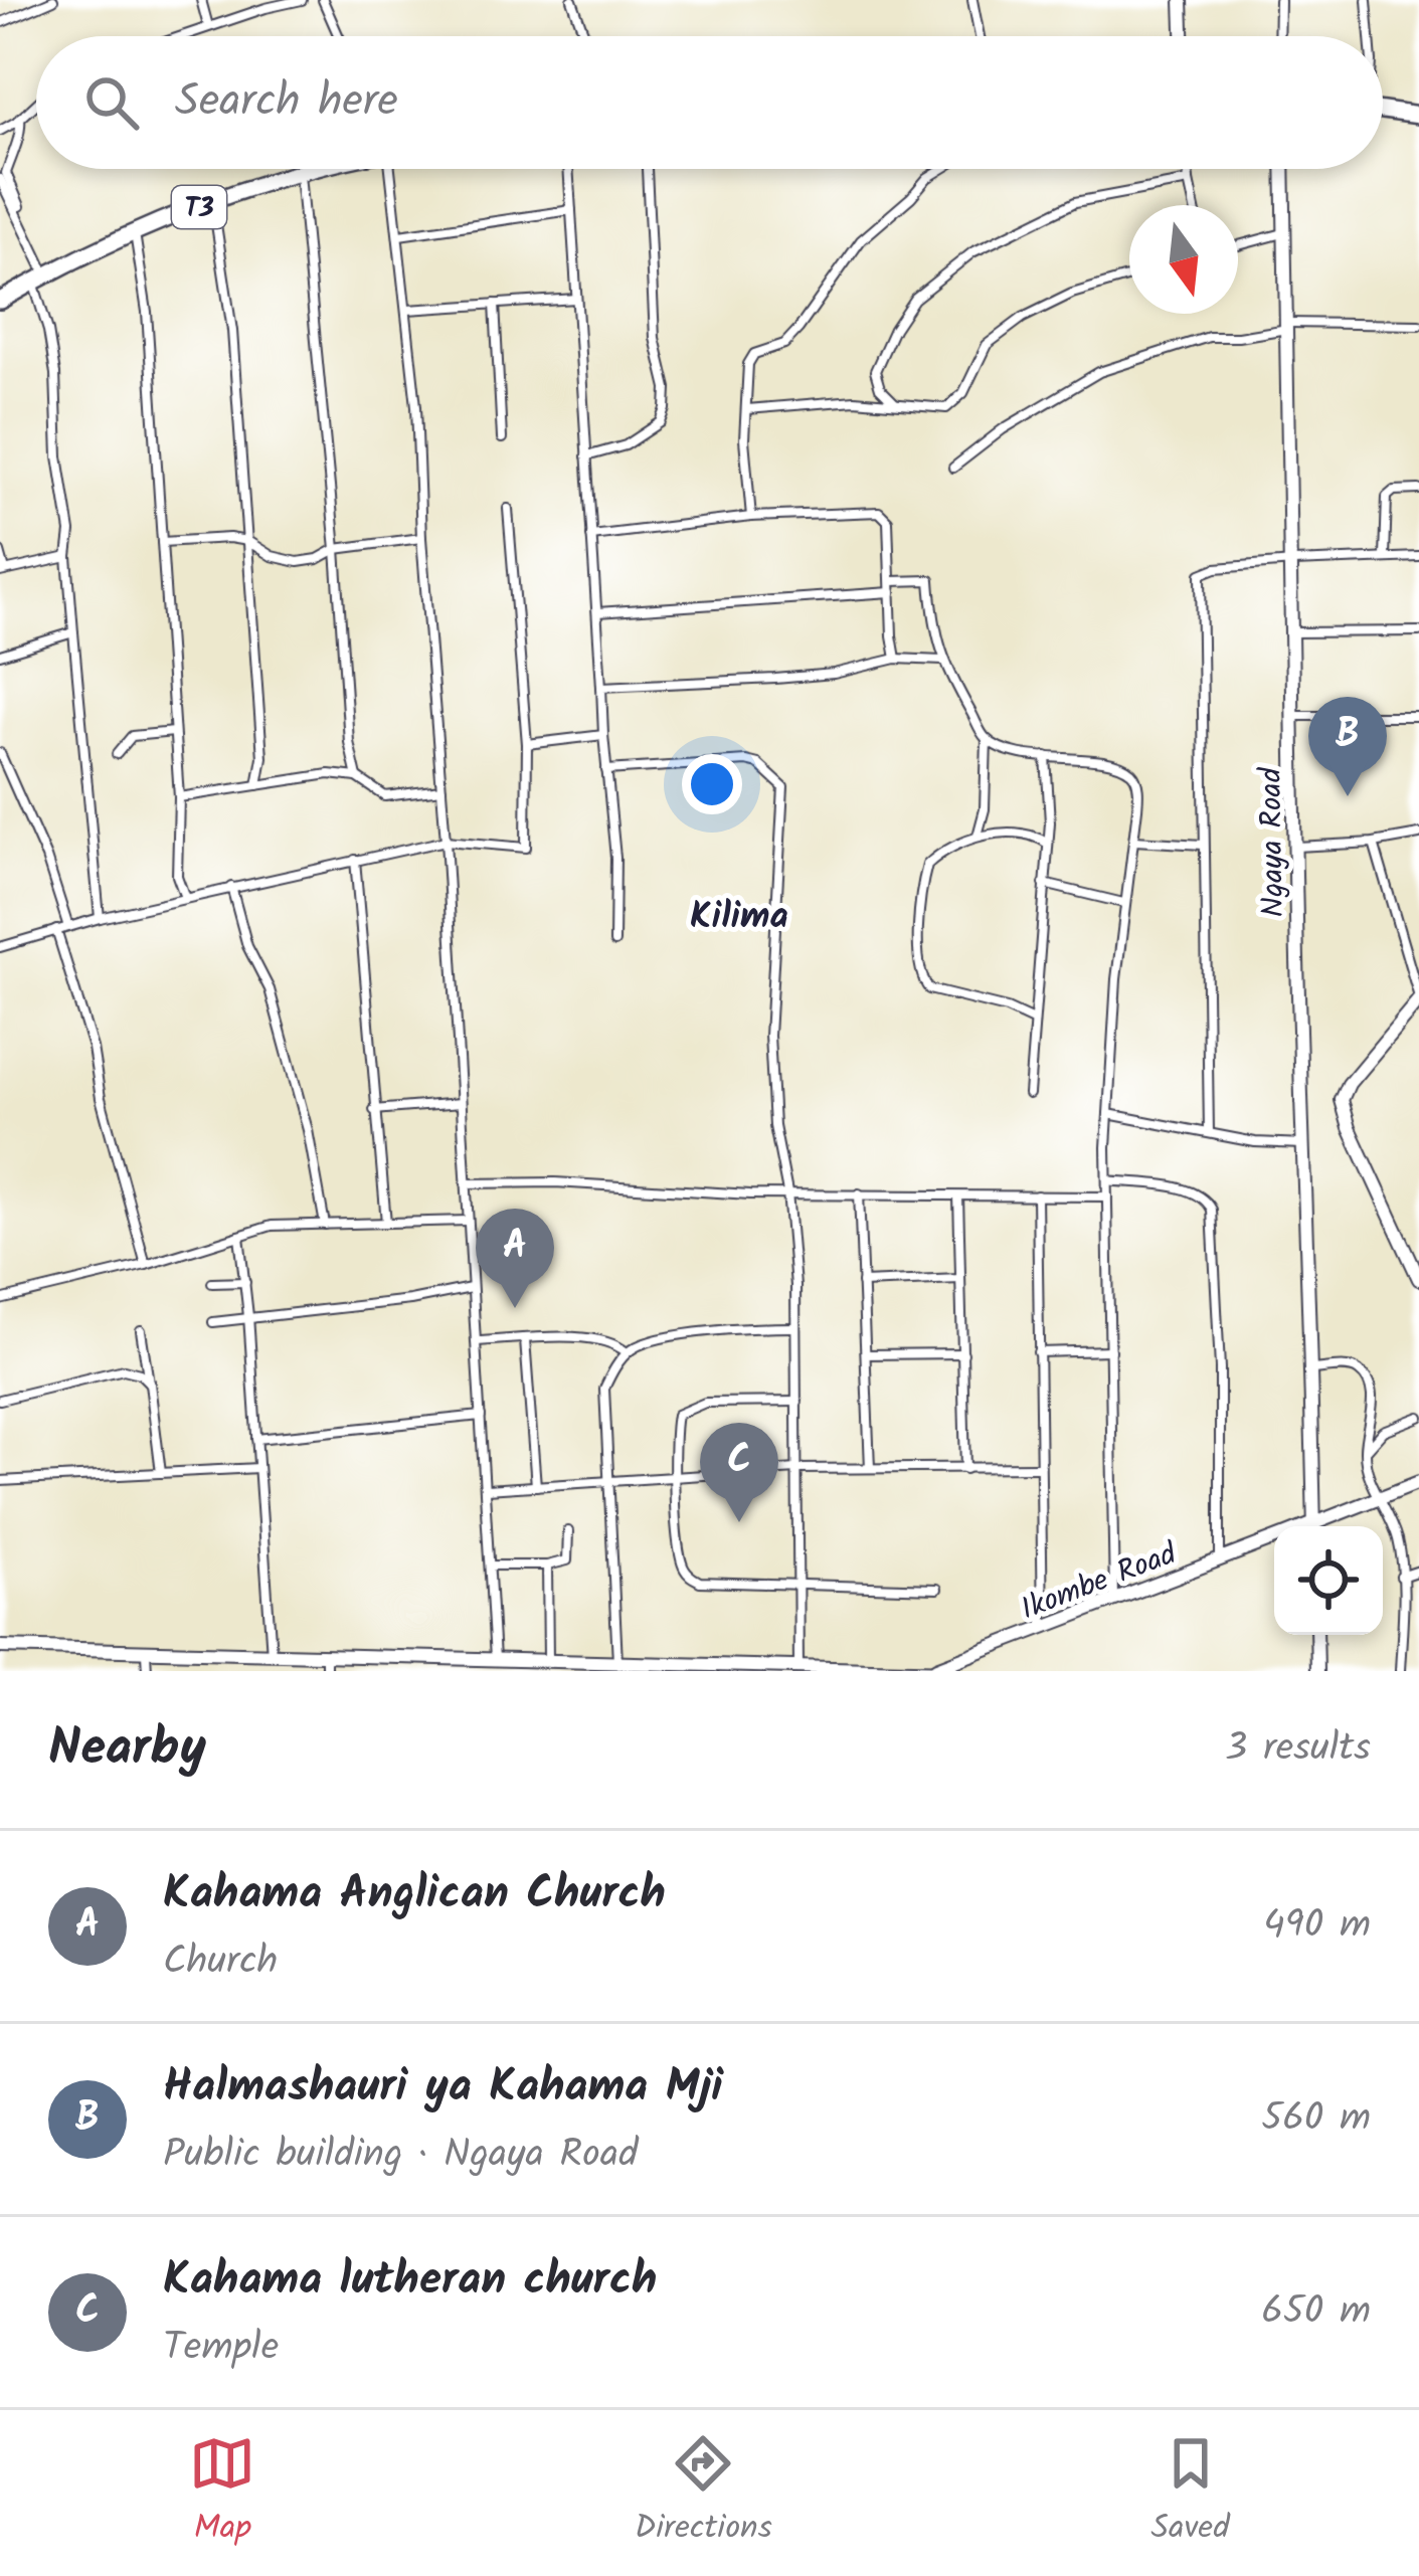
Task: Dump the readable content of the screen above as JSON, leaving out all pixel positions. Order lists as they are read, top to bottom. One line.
{"streets":{"highway":["T3"],"street":["Ngaya Road","Ikombe Road"]},"districts":["Kilima"],"north":"bottom","page":{"search":"Search here","pins":["B","A","C"],"heading":["Nearby","3 results"],"list":[{"mark":"A","name":"Kahama Anglican Church","note":"Church","value":"490 m"},{"mark":"B","name":"Halmashauri ya Kahama Mji","note":"Public building · Ngaya Road","value":"560 m"},{"mark":"C","name":"Kahama lutheran church","note":"Temple","value":"650 m"}],"nav":["Map","Directions","Saved"]}}
